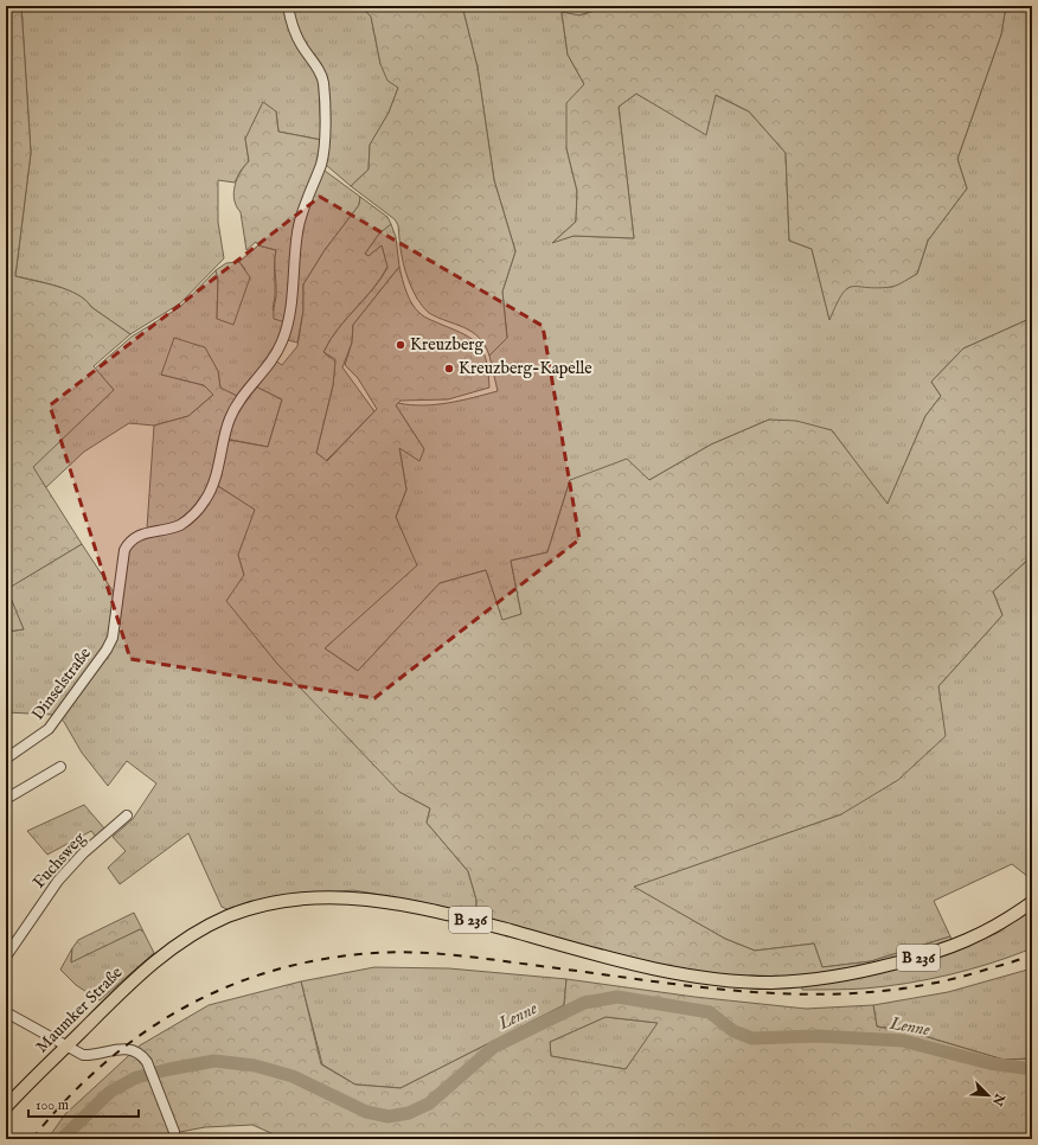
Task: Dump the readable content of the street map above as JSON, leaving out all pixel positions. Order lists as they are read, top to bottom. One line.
{"streets":{"main road":["B 236","Maumker Straße"],"street":["Dinselstraße","Fuchsweg"]},"water":["Lenne"],"places":["Kreuzberg","Kreuzberg-Kapelle"],"scale_bar":"100 m","north":"bottom right"}
